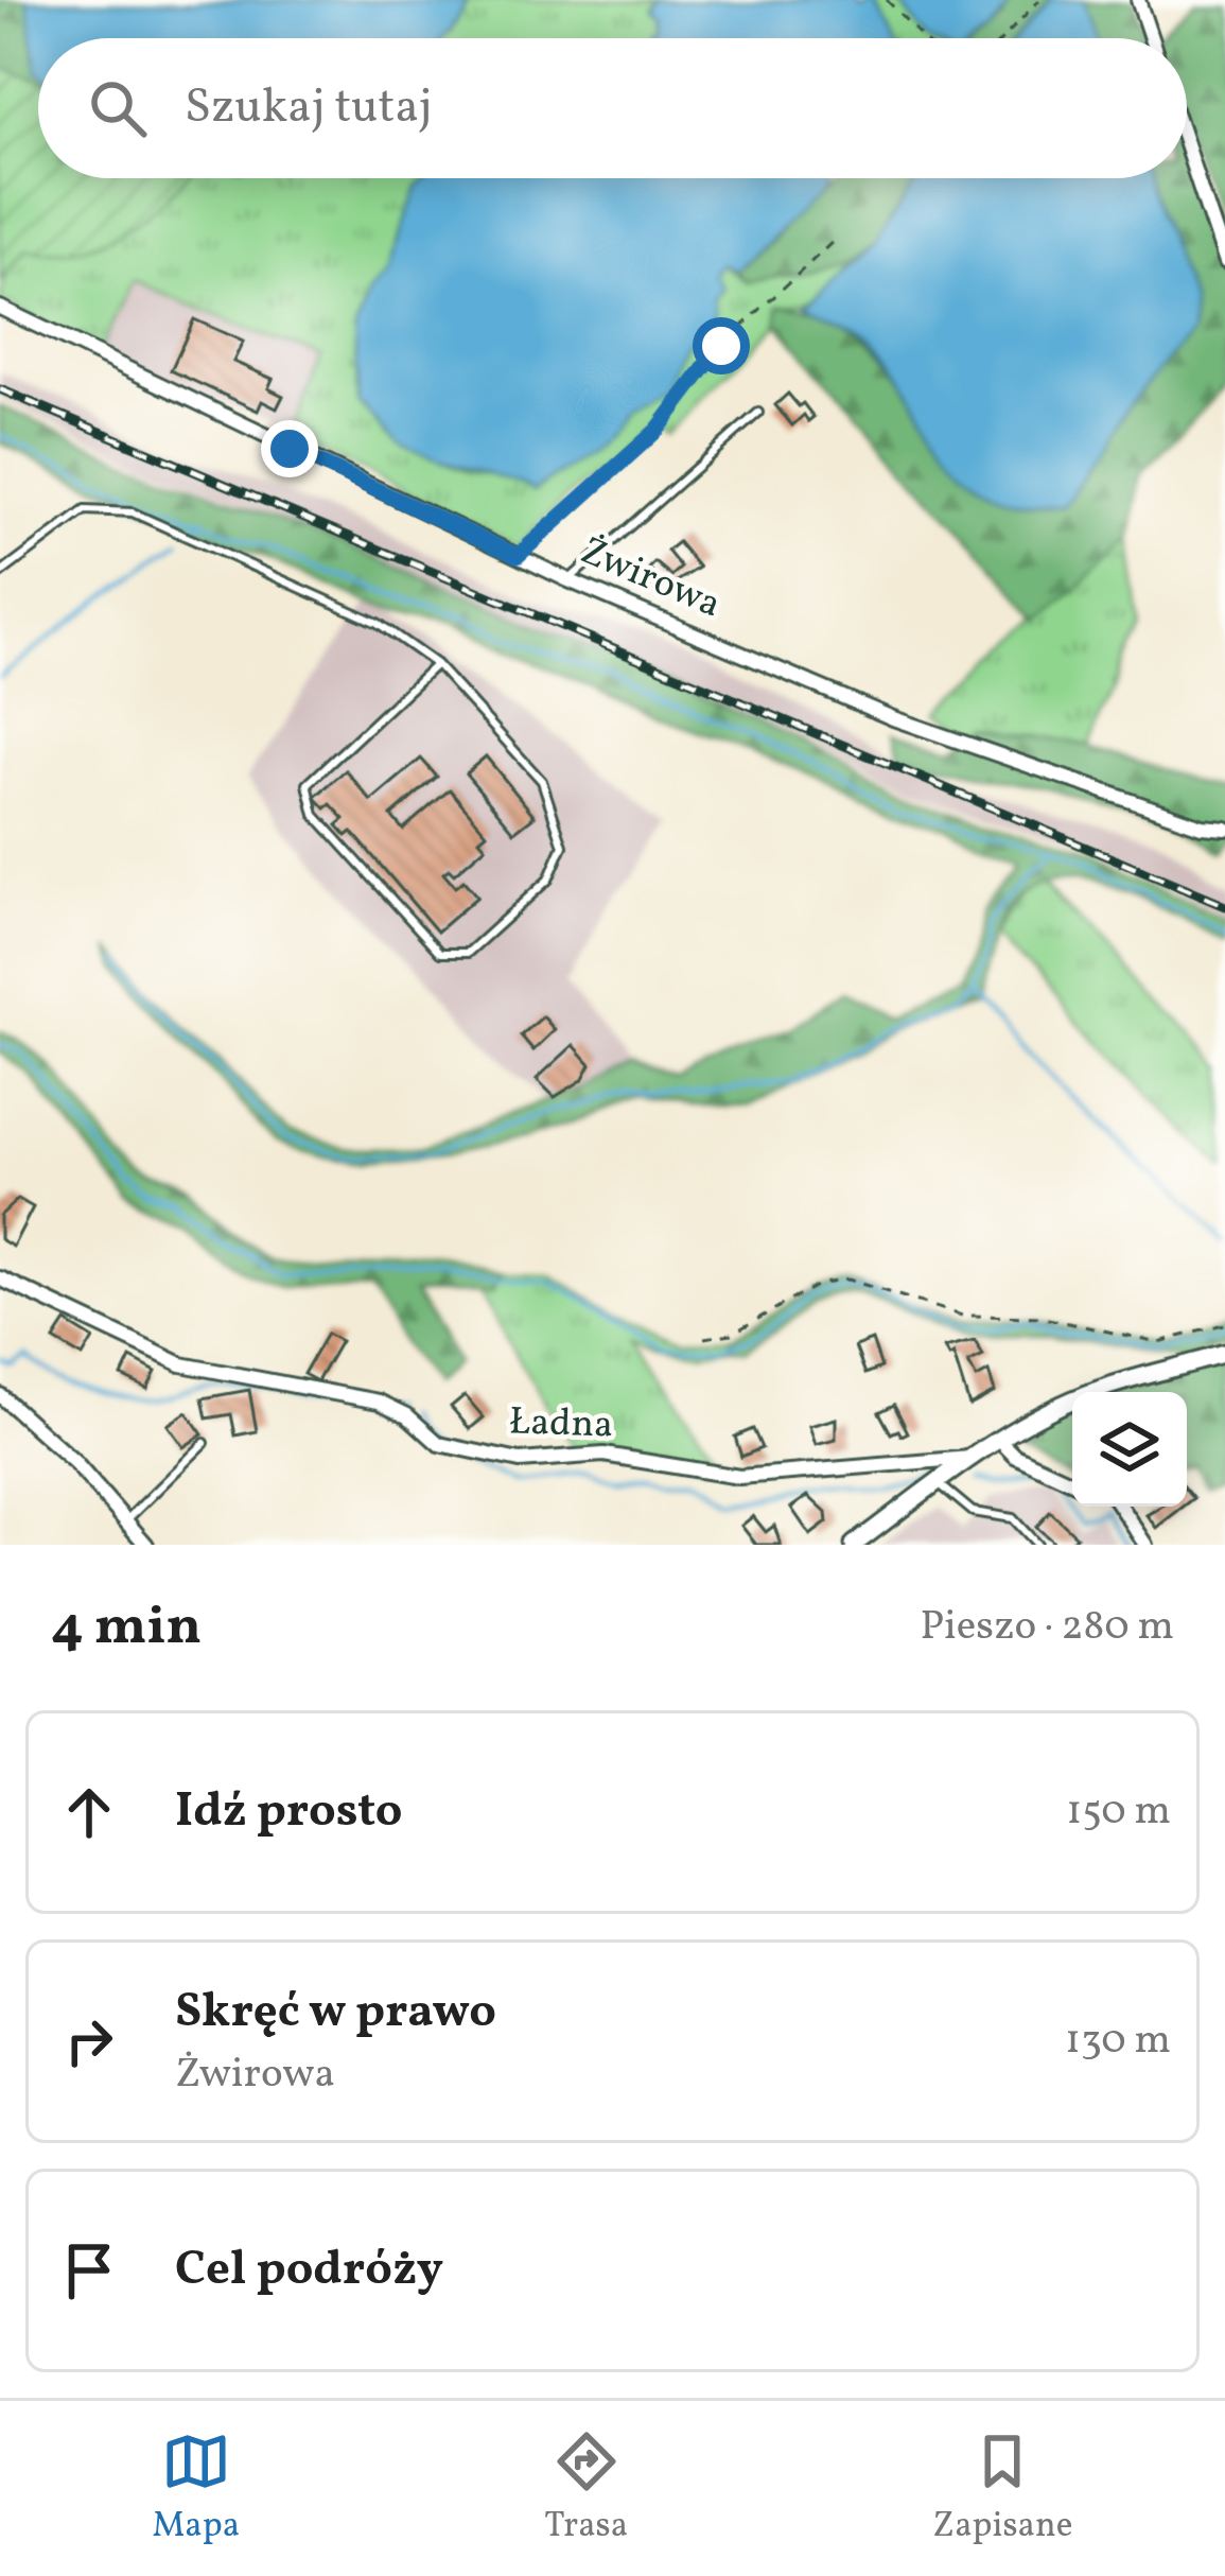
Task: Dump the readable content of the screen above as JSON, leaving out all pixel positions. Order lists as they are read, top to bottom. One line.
{"streets":{"street":["Żwirowa","Ładna"]},"page":{"search":"Szukaj tutaj","heading":["4 min","Pieszo · 280 m"],"list":[["Idź prosto","150 m"],["Skręć w prawo","Żwirowa","130 m"],"Cel podróży"],"nav":["Mapa","Trasa","Zapisane"]}}
